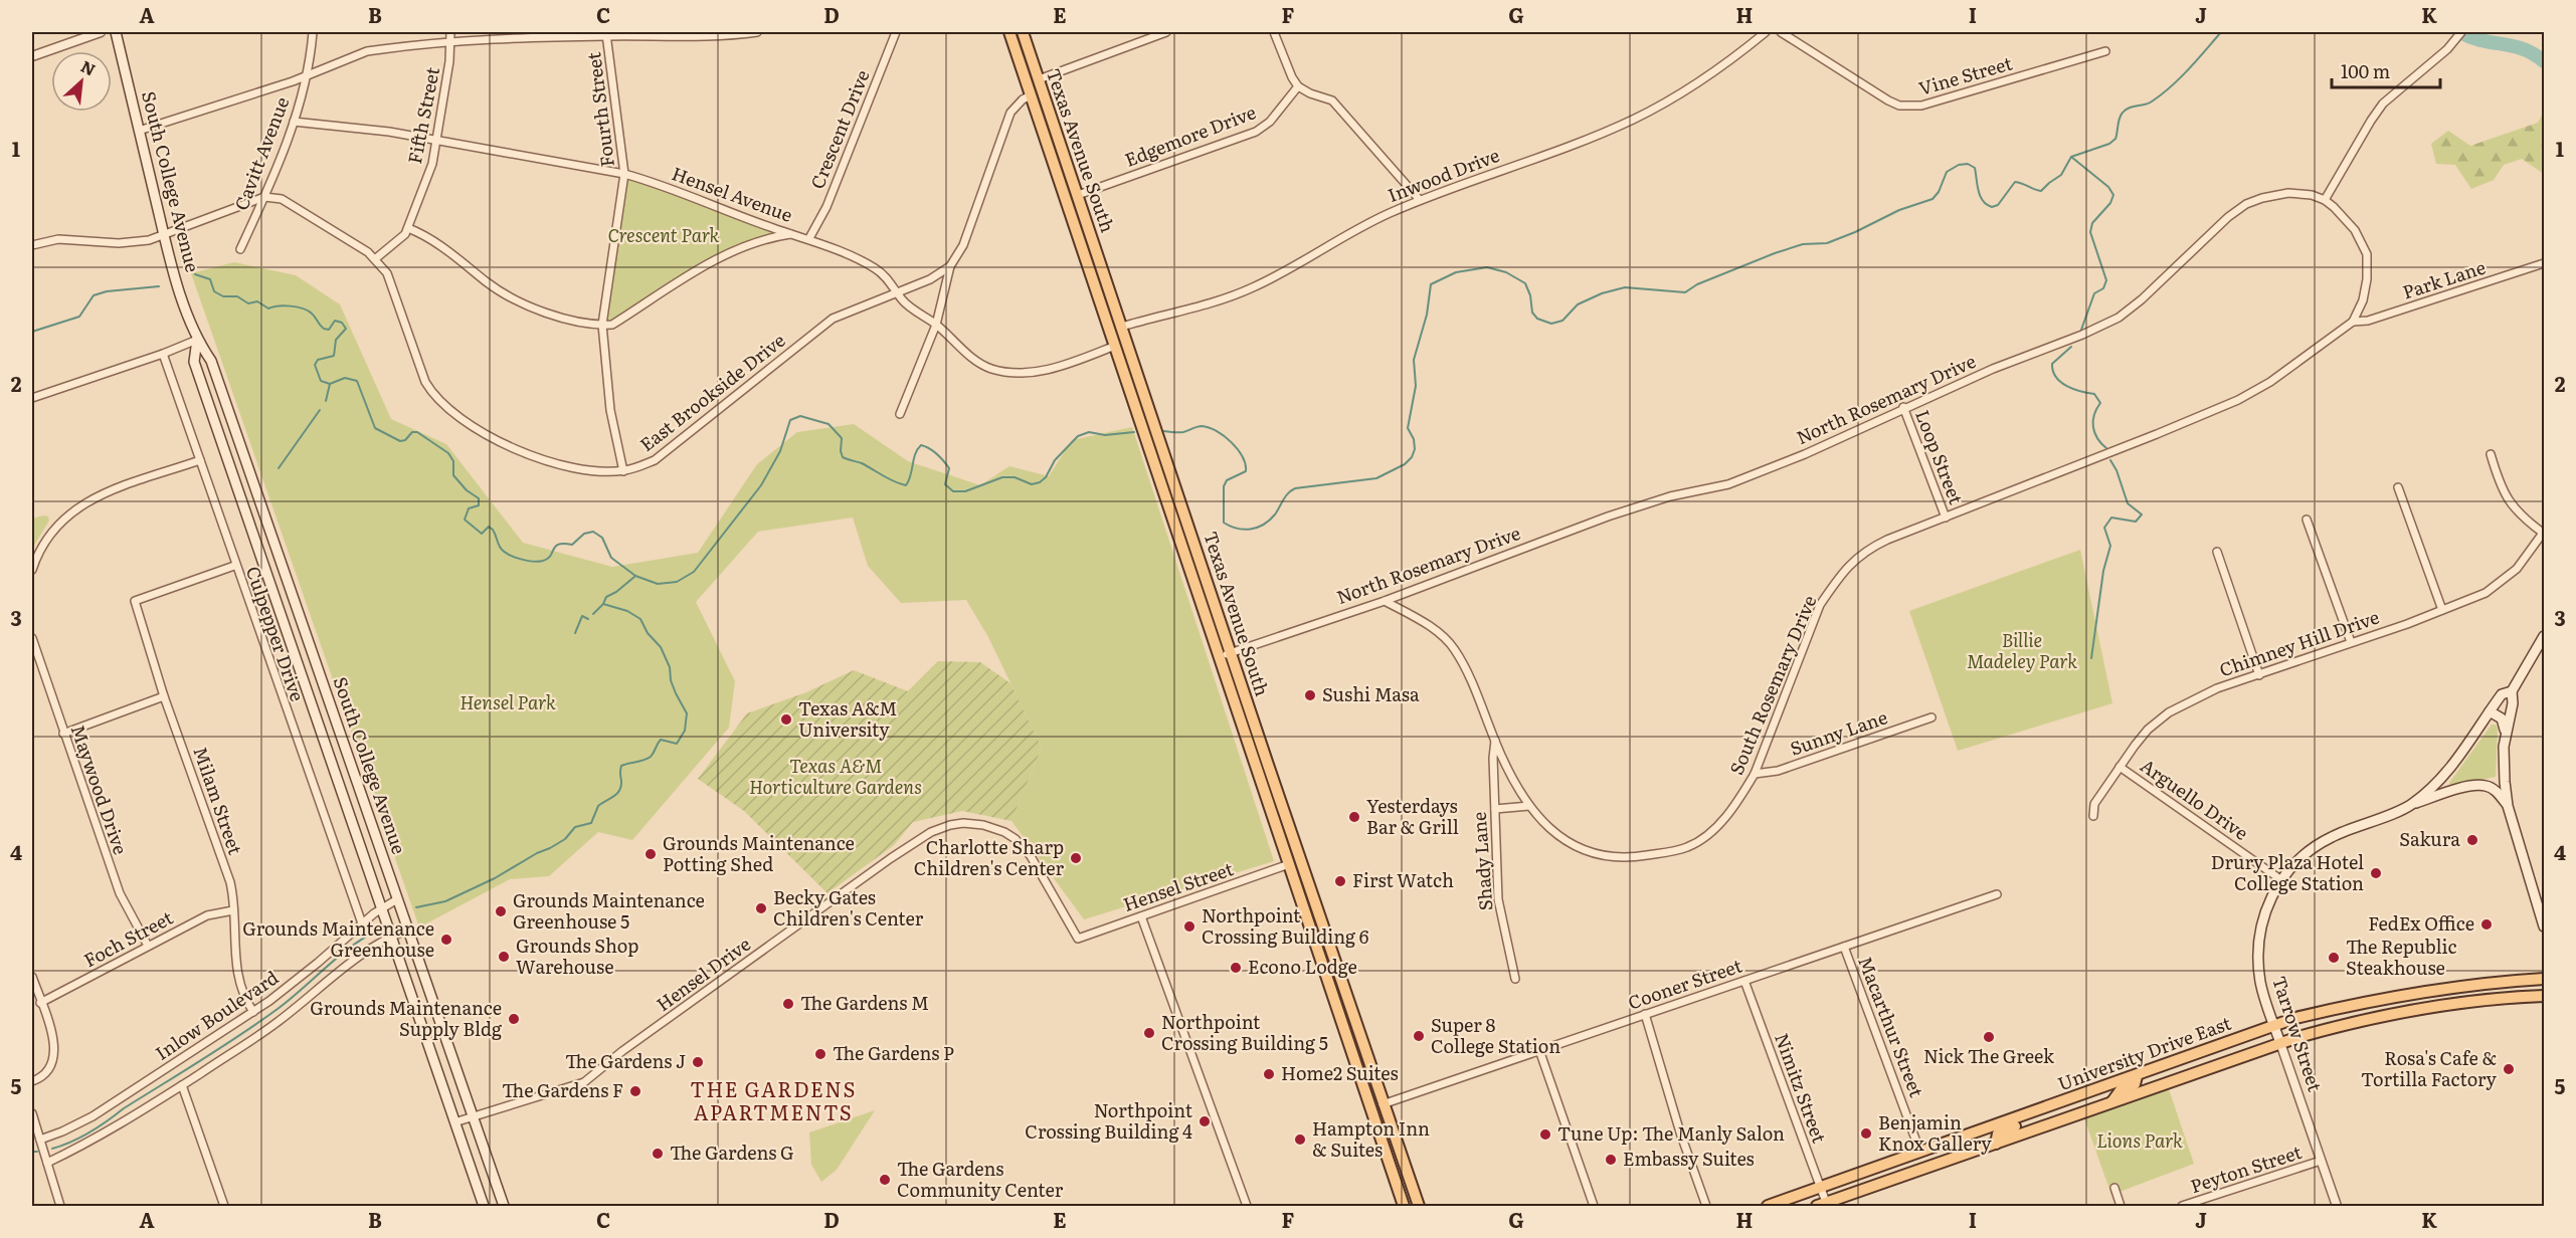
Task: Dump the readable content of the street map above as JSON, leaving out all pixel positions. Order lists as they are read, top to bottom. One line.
{"streets":{"main road":["Texas Avenue South","South College Avenue","Tarrow Street","University Drive East"],"street":["Vine Street","Fourth Street","Fifth Street","Crescent Drive","Edgemore Drive","Cavitt Avenue","Inwood Drive","Hensel Avenue","Park Lane","East Brookside Drive","North Rosemary Drive","Loop Street","Culpepper Drive","Chimney Hill Drive","South Rosemary Drive","Sunny Lane","Maywood Drive","Arguello Drive","Milam Street","Shady Lane","Hensel Street","Foch Street","Hensel Drive","Cooner Street","Inlow Boulevard","Macarthur Street","Nimitz Street","Peyton Street"]},"crossings":[["Fourth Street","Hensel Avenue"],["Fourth Street","East Brookside Drive"],["Fifth Street","Hensel Avenue"],["Fifth Street","East Brookside Drive"],["Crescent Drive","Hensel Avenue"],["Edgemore Drive","Texas Avenue South"],["Texas Avenue South","Inwood Drive"],["Texas Avenue South","Hensel Avenue"],["Texas Avenue South","North Rosemary Drive"],["Texas Avenue South","Hensel Street"],["Texas Avenue South","Cooner Street"],["Cavitt Avenue","Hensel Avenue"],["Cavitt Avenue","East Brookside Drive"],["South College Avenue","Hensel Drive"],["South College Avenue","Inlow Boulevard"],["Hensel Avenue","East Brookside Drive"],["Park Lane","South Rosemary Drive"],["North Rosemary Drive","Loop Street"],["North Rosemary Drive","South Rosemary Drive"],["Loop Street","South Rosemary Drive"],["Culpepper Drive","Milam Street"],["Culpepper Drive","Inlow Boulevard"],["Chimney Hill Drive","Arguello Drive"],["South Rosemary Drive","Sunny Lane"],["South Rosemary Drive","Shady Lane"],["Maywood Drive","Foch Street"],["Arguello Drive","Tarrow Street"],["Milam Street","Foch Street"],["Milam Street","Inlow Boulevard"],["Hensel Street","Hensel Drive"],["Cooner Street","Macarthur Street"],["Cooner Street","Nimitz Street"],["Macarthur Street","University Drive East"],["Tarrow Street","University Drive East"],["Tarrow Street","Peyton Street"],["University Drive East","Nimitz Street"]],"districts":["THE GARDENS APARTMENTS"],"parks":["Crescent Park","Billie Madeley Park","Hensel Park","Texas A&M Horticulture Gardens","Lions Park"],"places":["Sushi Masa","Texas A&M University","Yesterdays Bar & Grill","Sakura","Grounds Maintenance Potting Shed","Charlotte Sharp Children's Center","Drury Plaza Hotel College Station","First Watch","Becky Gates Children's Center","Grounds Maintenance Greenhouse 5","FedEx Office","Northpoint Crossing Building 6","Grounds Maintenance Greenhouse","Grounds Shop Warehouse","The Republic Steakhouse","Econo Lodge","The Gardens M","Grounds Maintenance Supply Bldg","Northpoint Crossing Building 5","Super 8 College Station","Nick The Greek","The Gardens P","The Gardens J","Rosa's Cafe & Tortilla Factory","Home2 Suites","The Gardens F","Northpoint Crossing Building 4","Benjamin Knox Gallery","Tune Up: The Manly Salon","Hampton Inn & Suites","The Gardens G","Embassy Suites","The Gardens Community Center"],"scale_bar":"100 m","north":"top right","grid":{"columns":["A","B","C","D","E","F","G","H","I","J","K"],"rows":["1","2","3","4","5"]}}
